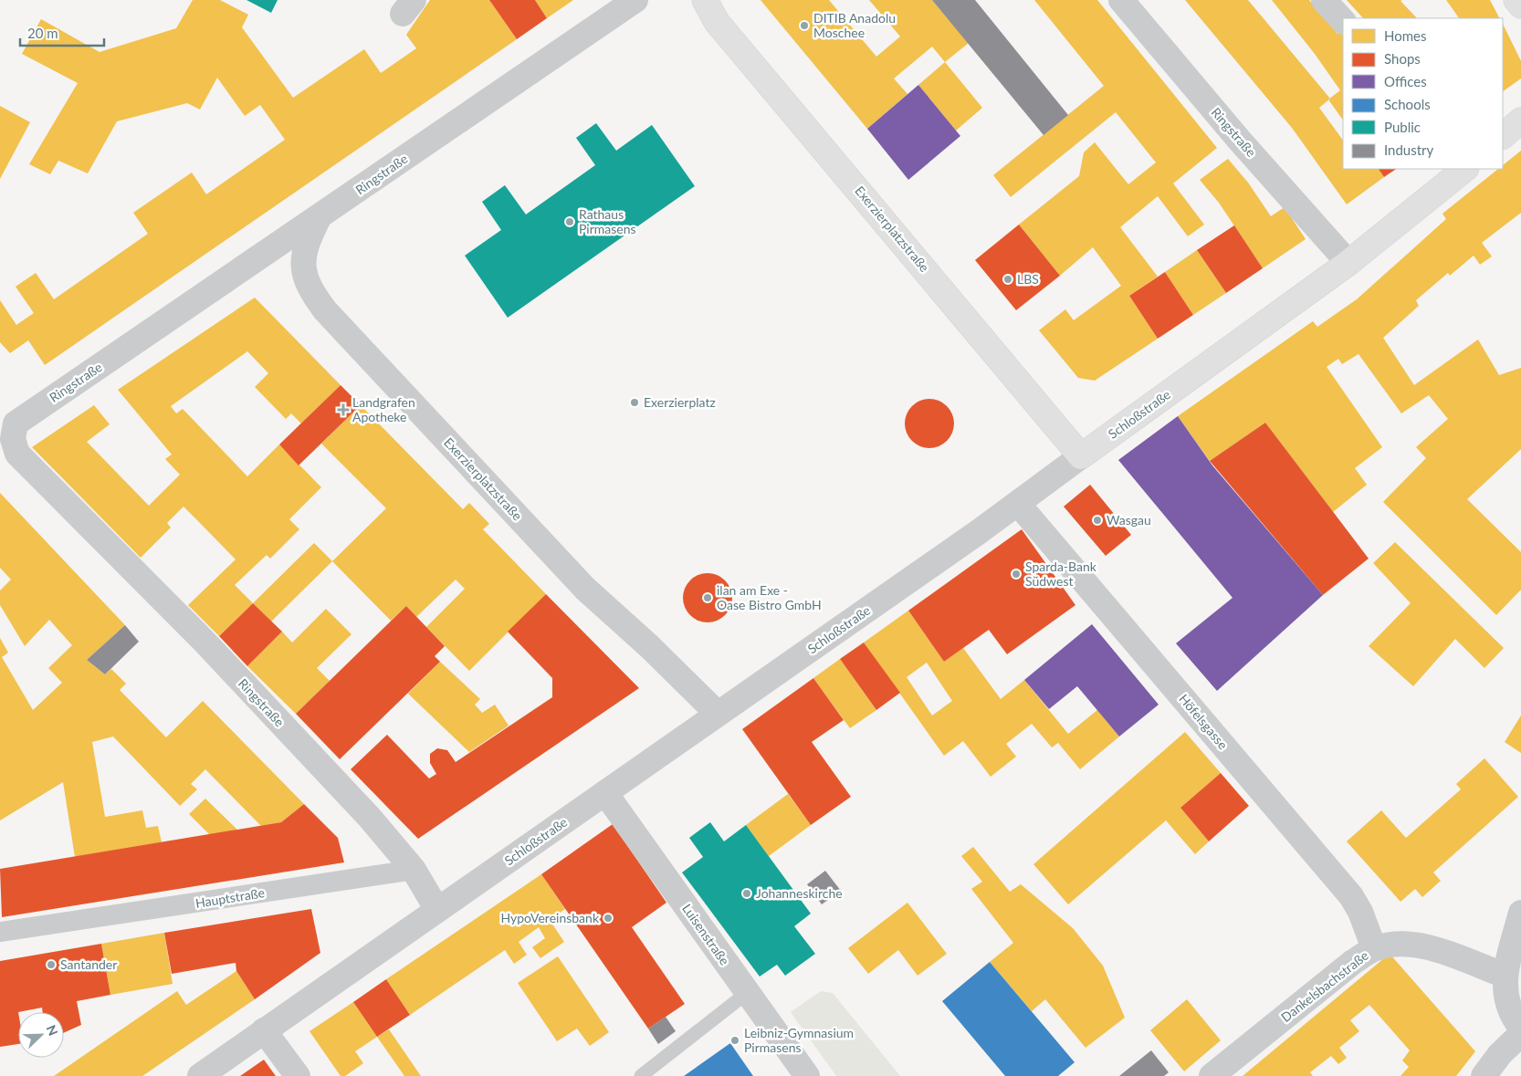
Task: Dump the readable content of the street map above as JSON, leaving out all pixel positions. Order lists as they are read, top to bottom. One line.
{"streets":{"main road":["Exerzierplatzstraße","Schloßstraße"],"street":["Ringstraße","Höfelsgasse","Hauptstraße","Luisenstraße","Dankelsbachstraße"]},"crossings":[["Ringstraße","Exerzierplatzstraße"],["Ringstraße","Schloßstraße"],["Ringstraße","Hauptstraße"],["Exerzierplatzstraße","Schloßstraße"],["Schloßstraße","Höfelsgasse"],["Schloßstraße","Luisenstraße"],["Höfelsgasse","Dankelsbachstraße"]],"places":{"other":["DITIB Anadolu Moschee","Rathaus Pirmasens","LBS","Exerzierplatz","Wasgau","Sparda-Bank Südwest","ilan am Exe - Oase Bistro GmbH","Johanneskirche","HypoVereinsbank","Santander","Leibniz-Gymnasium Pirmasens"],"health":["Landgrafen Apotheke"]},"legend":["Homes","Shops","Offices","Schools","Public","Industry"],"scale_bar":"20 m","north":"top right"}
